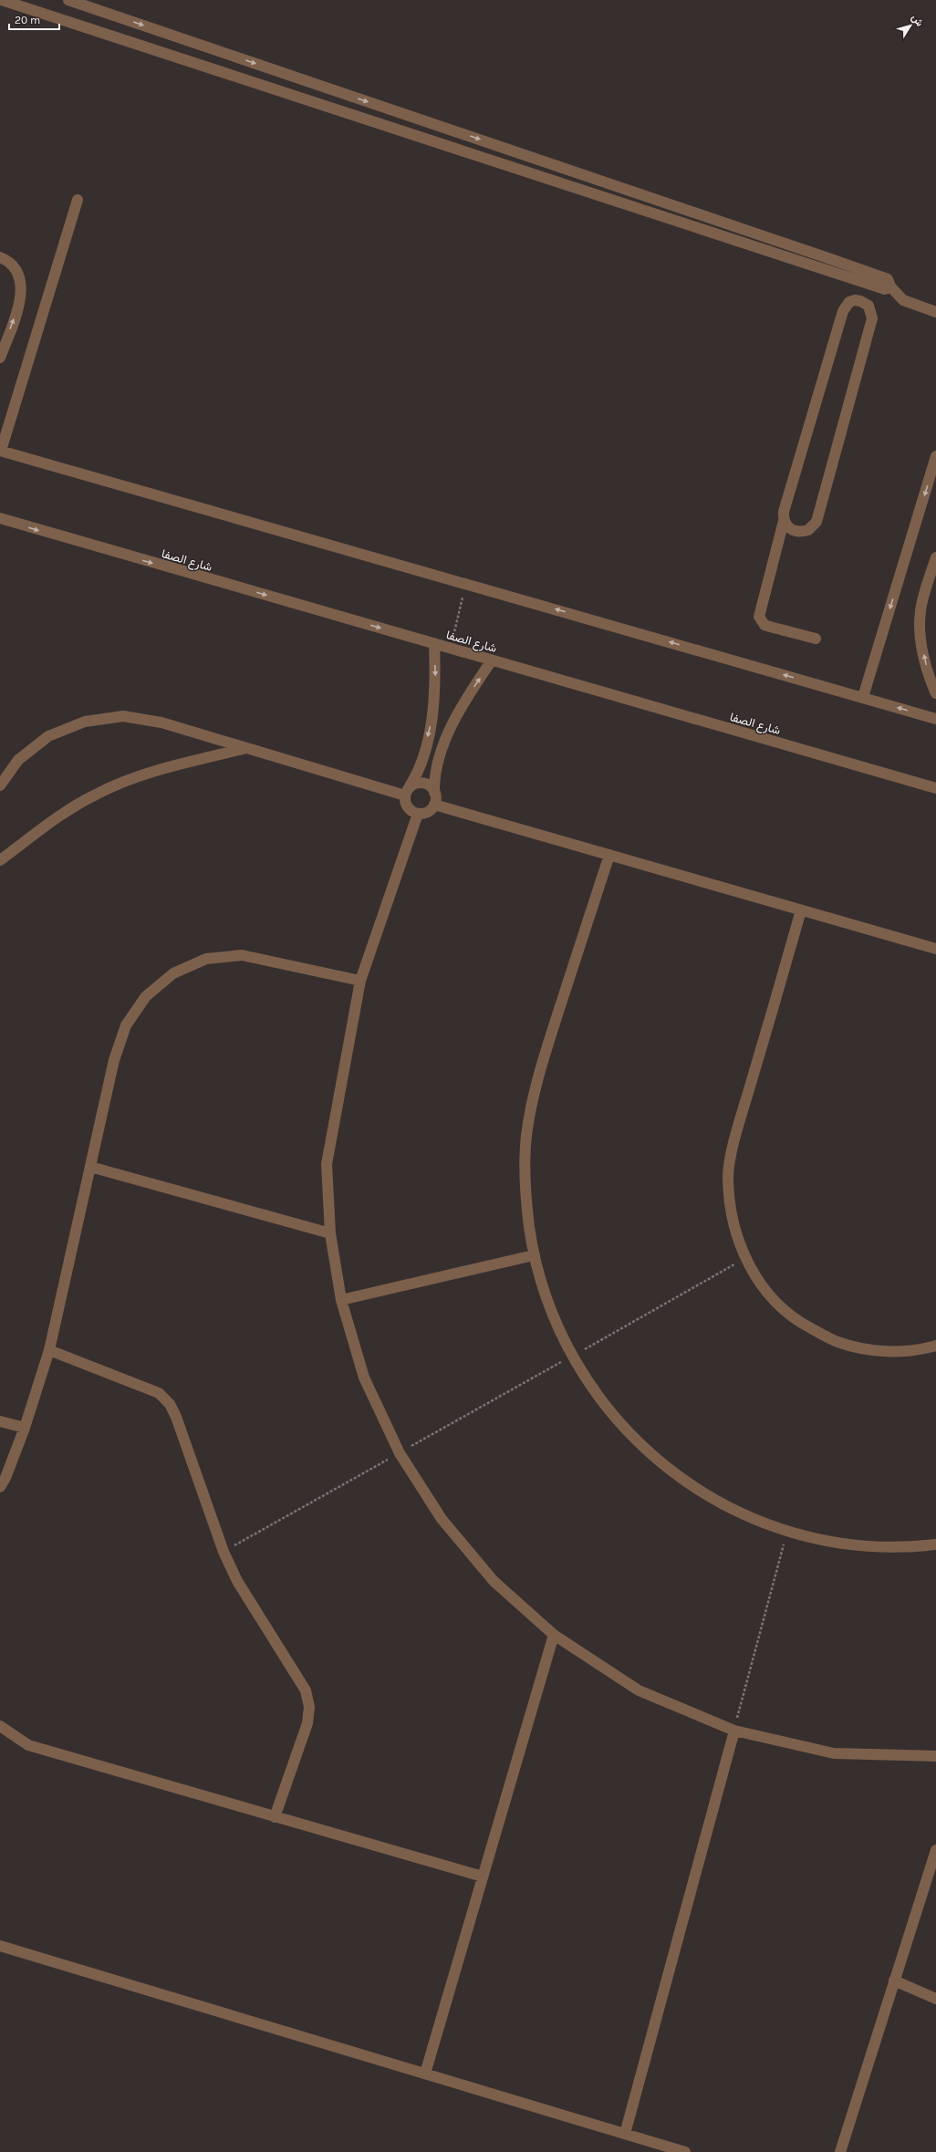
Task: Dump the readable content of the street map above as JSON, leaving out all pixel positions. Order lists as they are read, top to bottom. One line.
{"streets":{"street":["شارع الصفا"]},"scale_bar":"20 m","north":"top right"}
